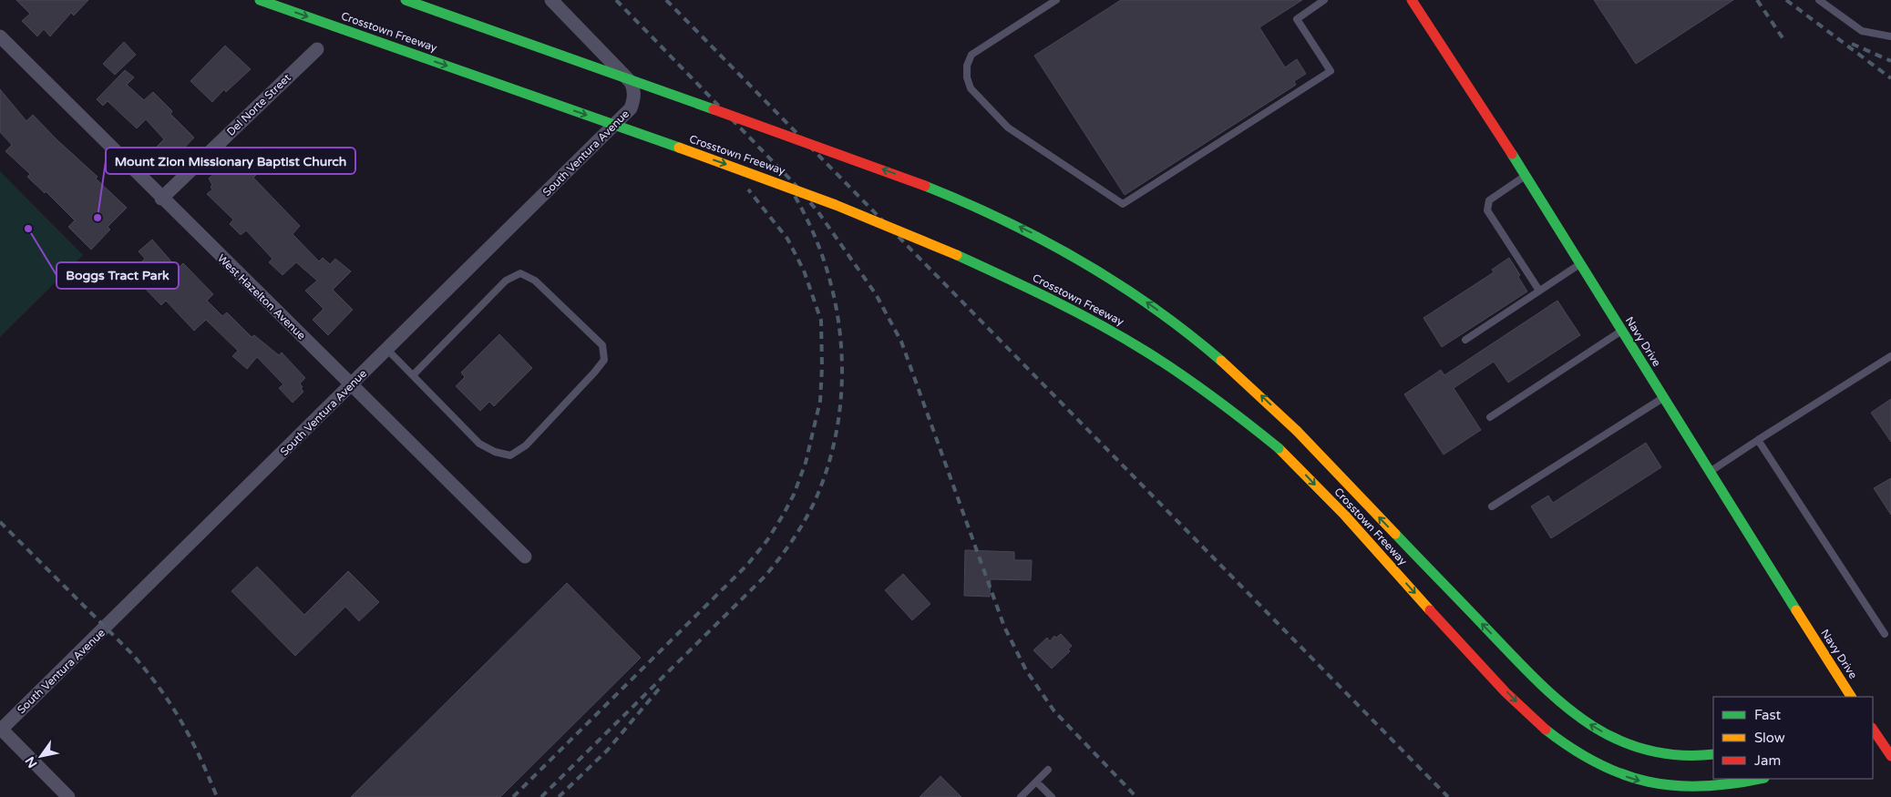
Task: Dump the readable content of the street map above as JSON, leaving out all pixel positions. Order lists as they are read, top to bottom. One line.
{"streets":{"main road":["Crosstown Freeway","Navy Drive"],"street":["Del Norte Street","South Ventura Avenue","West Hazelton Avenue"]},"crossings":[["Del Norte Street","West Hazelton Avenue"],["South Ventura Avenue","West Hazelton Avenue"]],"places":["Mount Zion Missionary Baptist Church","Boggs Tract Park"],"legend":["Fast","Slow","Jam"],"north":"bottom left"}
